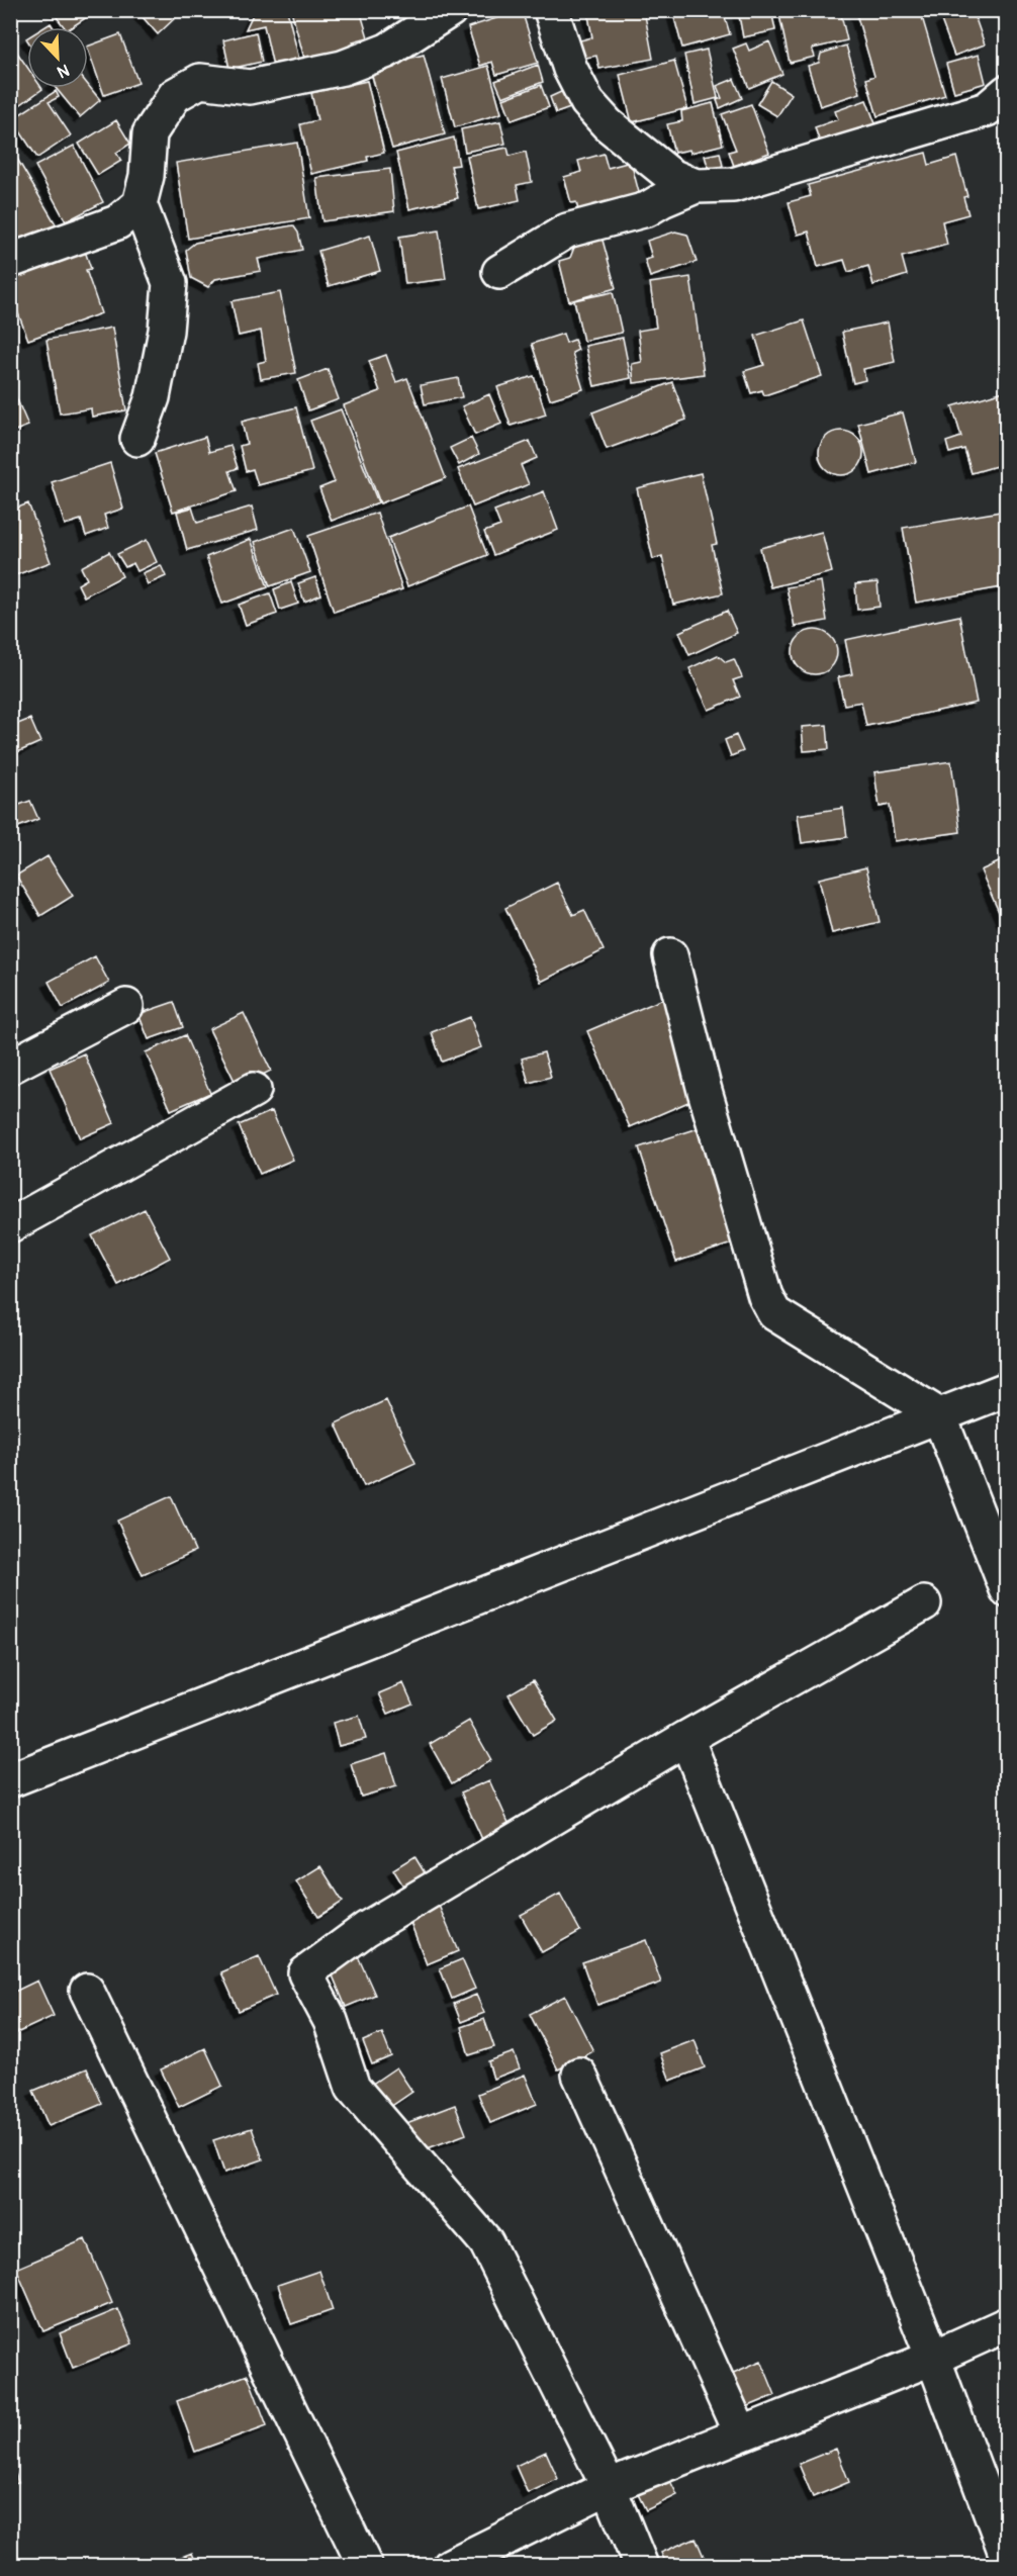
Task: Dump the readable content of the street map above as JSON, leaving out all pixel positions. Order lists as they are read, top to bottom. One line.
{"north":"bottom right"}
